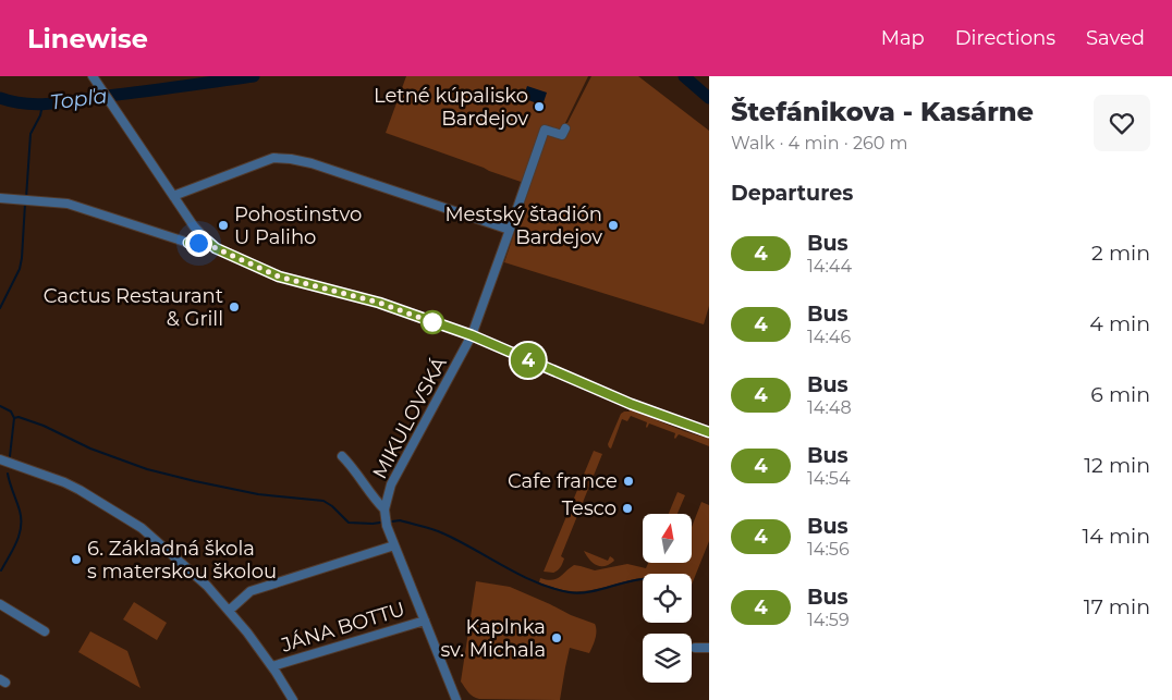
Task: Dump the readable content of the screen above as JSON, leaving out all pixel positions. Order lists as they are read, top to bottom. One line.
{"streets":{"street":["MIKULOVSKÁ","JÁNA BOTTU"]},"crossings":[["MIKULOVSKÁ","JÁNA BOTTU"]],"water":["Topľa"],"places":["Letné kúpalisko Bardejov","Pohostinstvo U Paliho","Mestský štadión Bardejov","Cactus Restaurant & Grill","Cafe france","Tesco","6. Základná škola s materskou školou","Kaplnka sv. Michala"],"lines":["bus line 4"],"north":"top","page":{"header":"Linewise","nav":["Map","Directions","Saved"],"on_map":"4","heading":[["Štefánikova - Kasárne","Walk · 4 min · 260 m"],"Departures"],"list":[{"mark":"4","name":"Bus","note":"14:44","value":"2 min"},{"mark":"4","name":"Bus","note":"14:46","value":"4 min"},{"mark":"4","name":"Bus","note":"14:48","value":"6 min"},{"mark":"4","name":"Bus","note":"14:54","value":"12 min"},{"mark":"4","name":"Bus","note":"14:56","value":"14 min"},{"mark":"4","name":"Bus","note":"14:59","value":"17 min"}]}}
